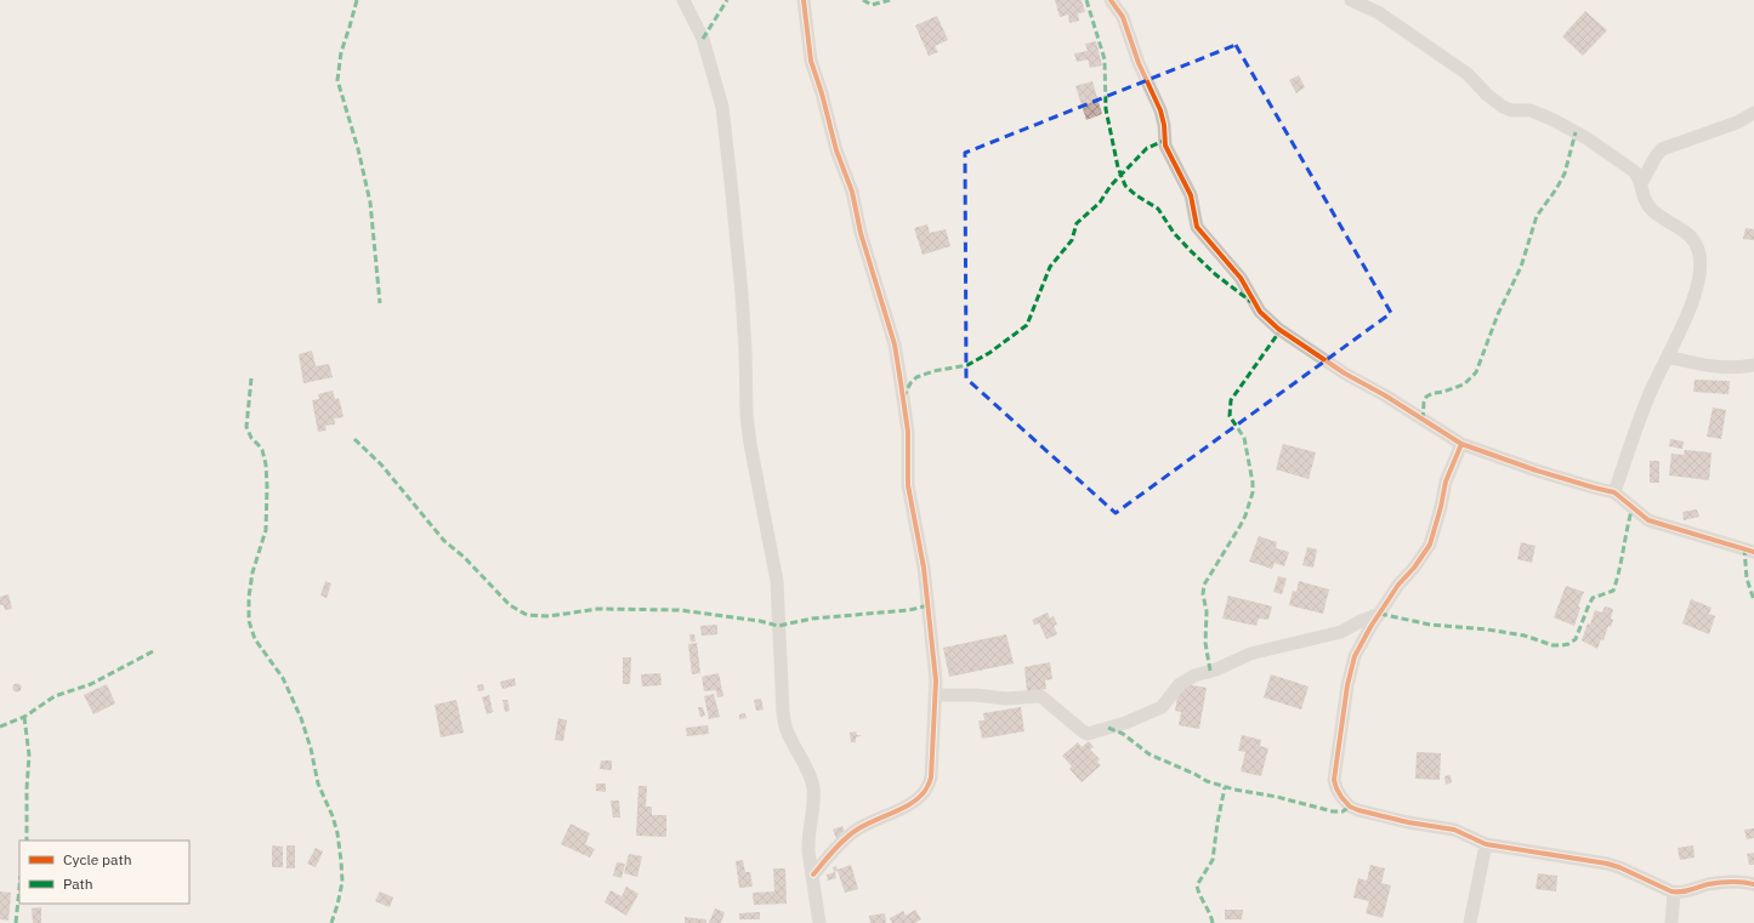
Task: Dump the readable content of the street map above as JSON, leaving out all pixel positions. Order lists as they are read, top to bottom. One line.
{"legend":["Cycle path","Path"]}
